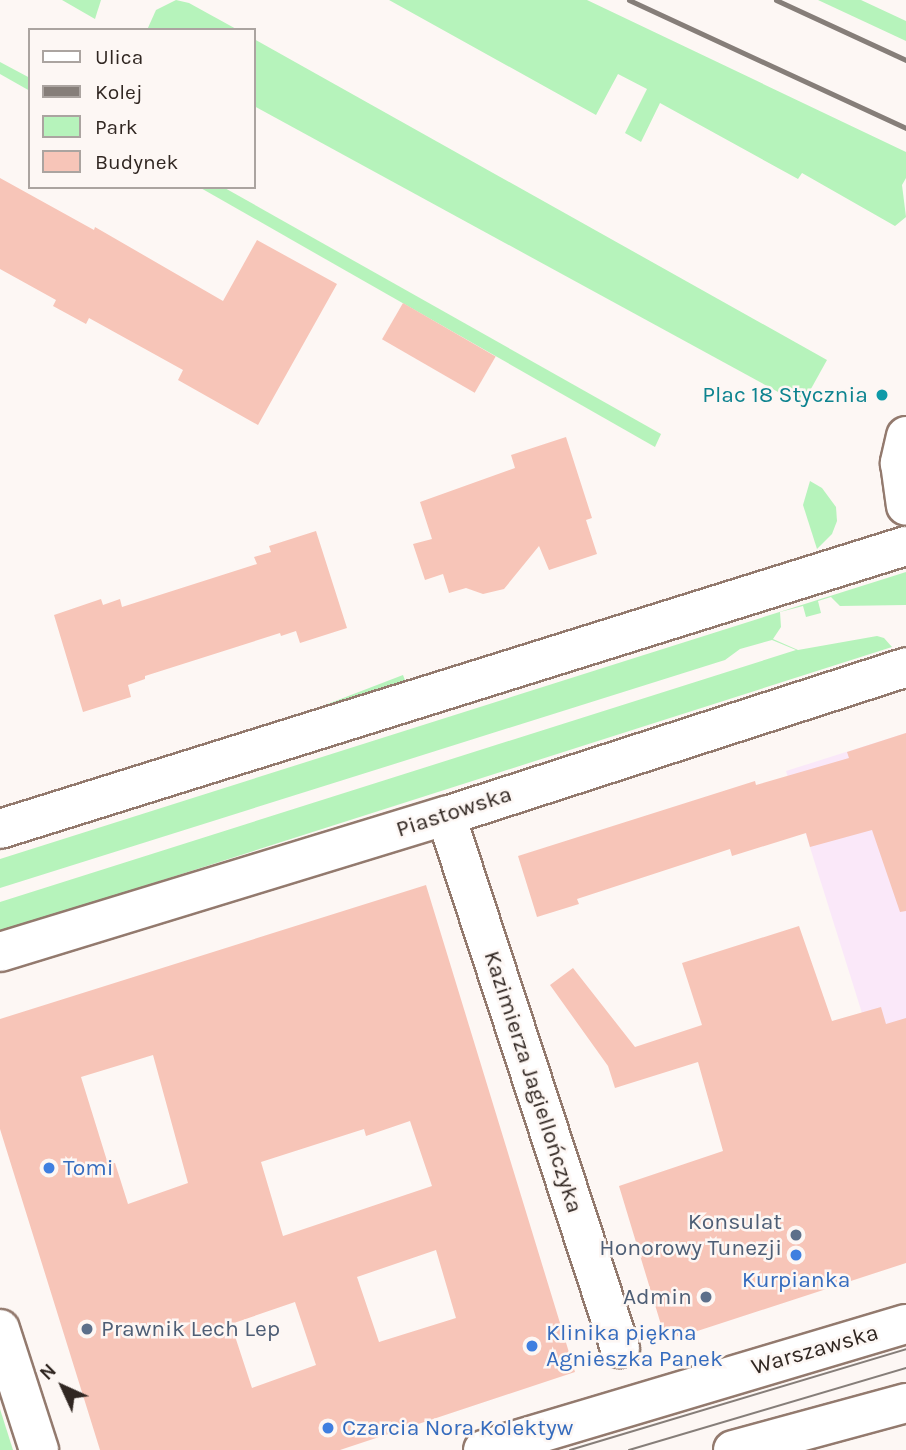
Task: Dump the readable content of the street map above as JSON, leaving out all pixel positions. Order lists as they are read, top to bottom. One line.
{"streets":{"street":["Piastowska","Kazimierza Jagiellończyka","Warszawska"]},"crossings":[["Piastowska","Kazimierza Jagiellończyka"]],"places":["Plac 18 Stycznia","Tomi","Konsulat Honorowy Tunezji","Kurpianka","Admin","Prawnik Lech Lep","Klinika piękna Agnieszka Panek","Czarcia Nora Kolektyw"],"legend":["Ulica","Kolej","Park","Budynek"],"north":"top left"}
